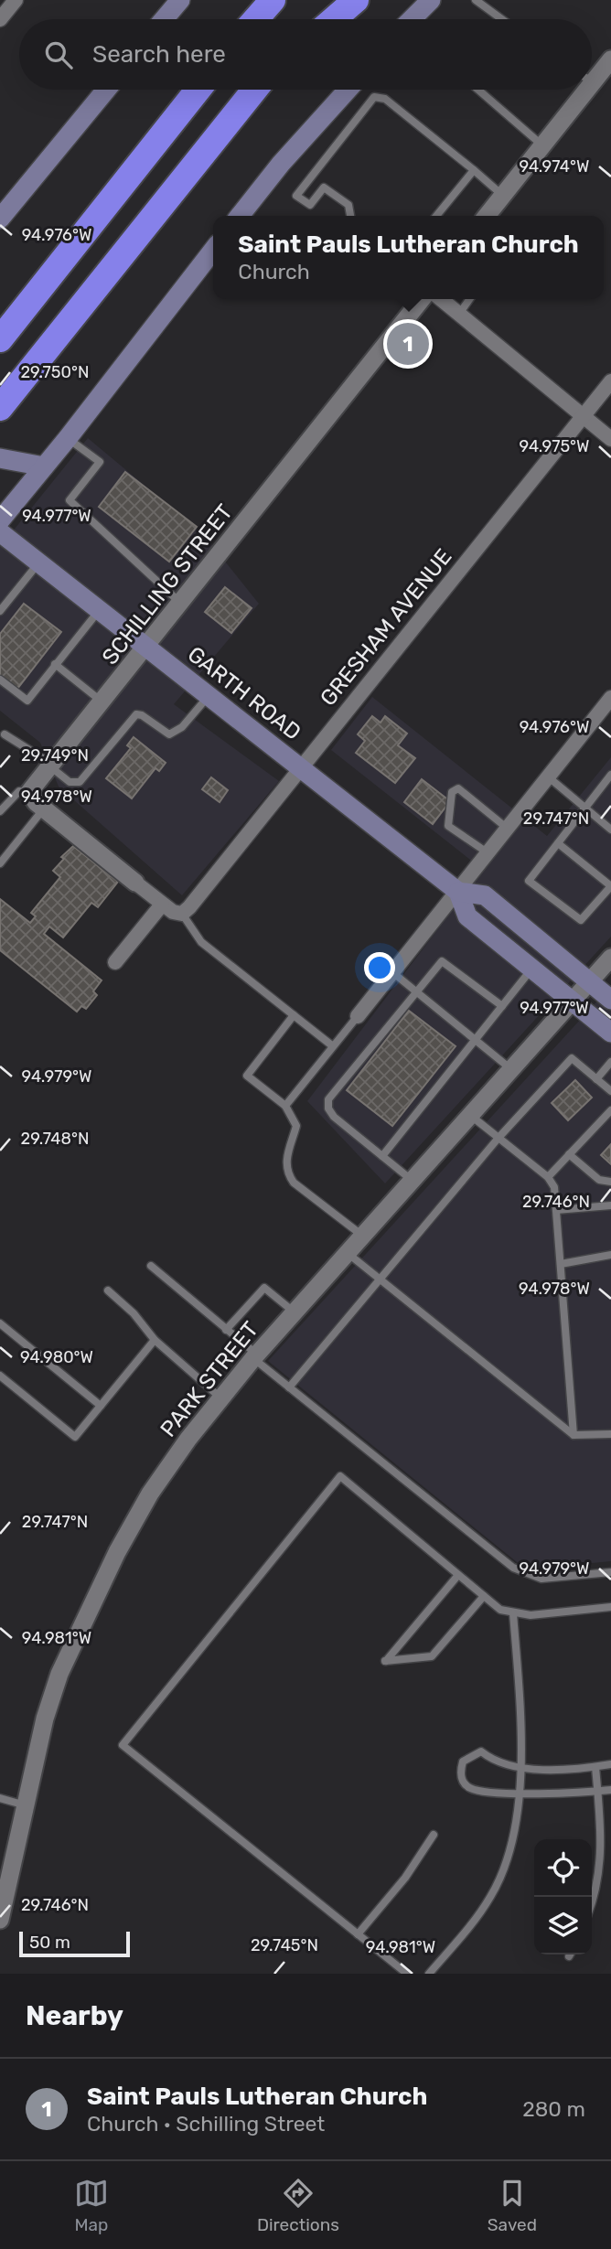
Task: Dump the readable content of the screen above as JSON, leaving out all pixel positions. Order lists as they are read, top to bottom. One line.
{"streets":{"main road":["GARTH ROAD"],"street":["SCHILLING STREET","GRESHAM AVENUE","PARK STREET"]},"crossings":[["SCHILLING STREET","GARTH ROAD"],["GRESHAM AVENUE","GARTH ROAD"],["GARTH ROAD","PARK STREET"]],"scale_bar":"50 m","page":{"search":"Search here","popup":["Saint Pauls Lutheran Church","Church"],"pins":"1","scale":"50 m","heading":"Nearby","list":[{"mark":"1","name":"Saint Pauls Lutheran Church","note":"Church · Schilling Street","value":"280 m"}],"nav":["Map","Directions","Saved"]},"coordinates":["94.974°W","94.976°W","29.750°N","94.975°W","94.977°W","29.749°N","94.978°W","29.747°N","94.979°W","29.748°N","29.746°N","94.980°W","94.981°W","29.745°N"]}
